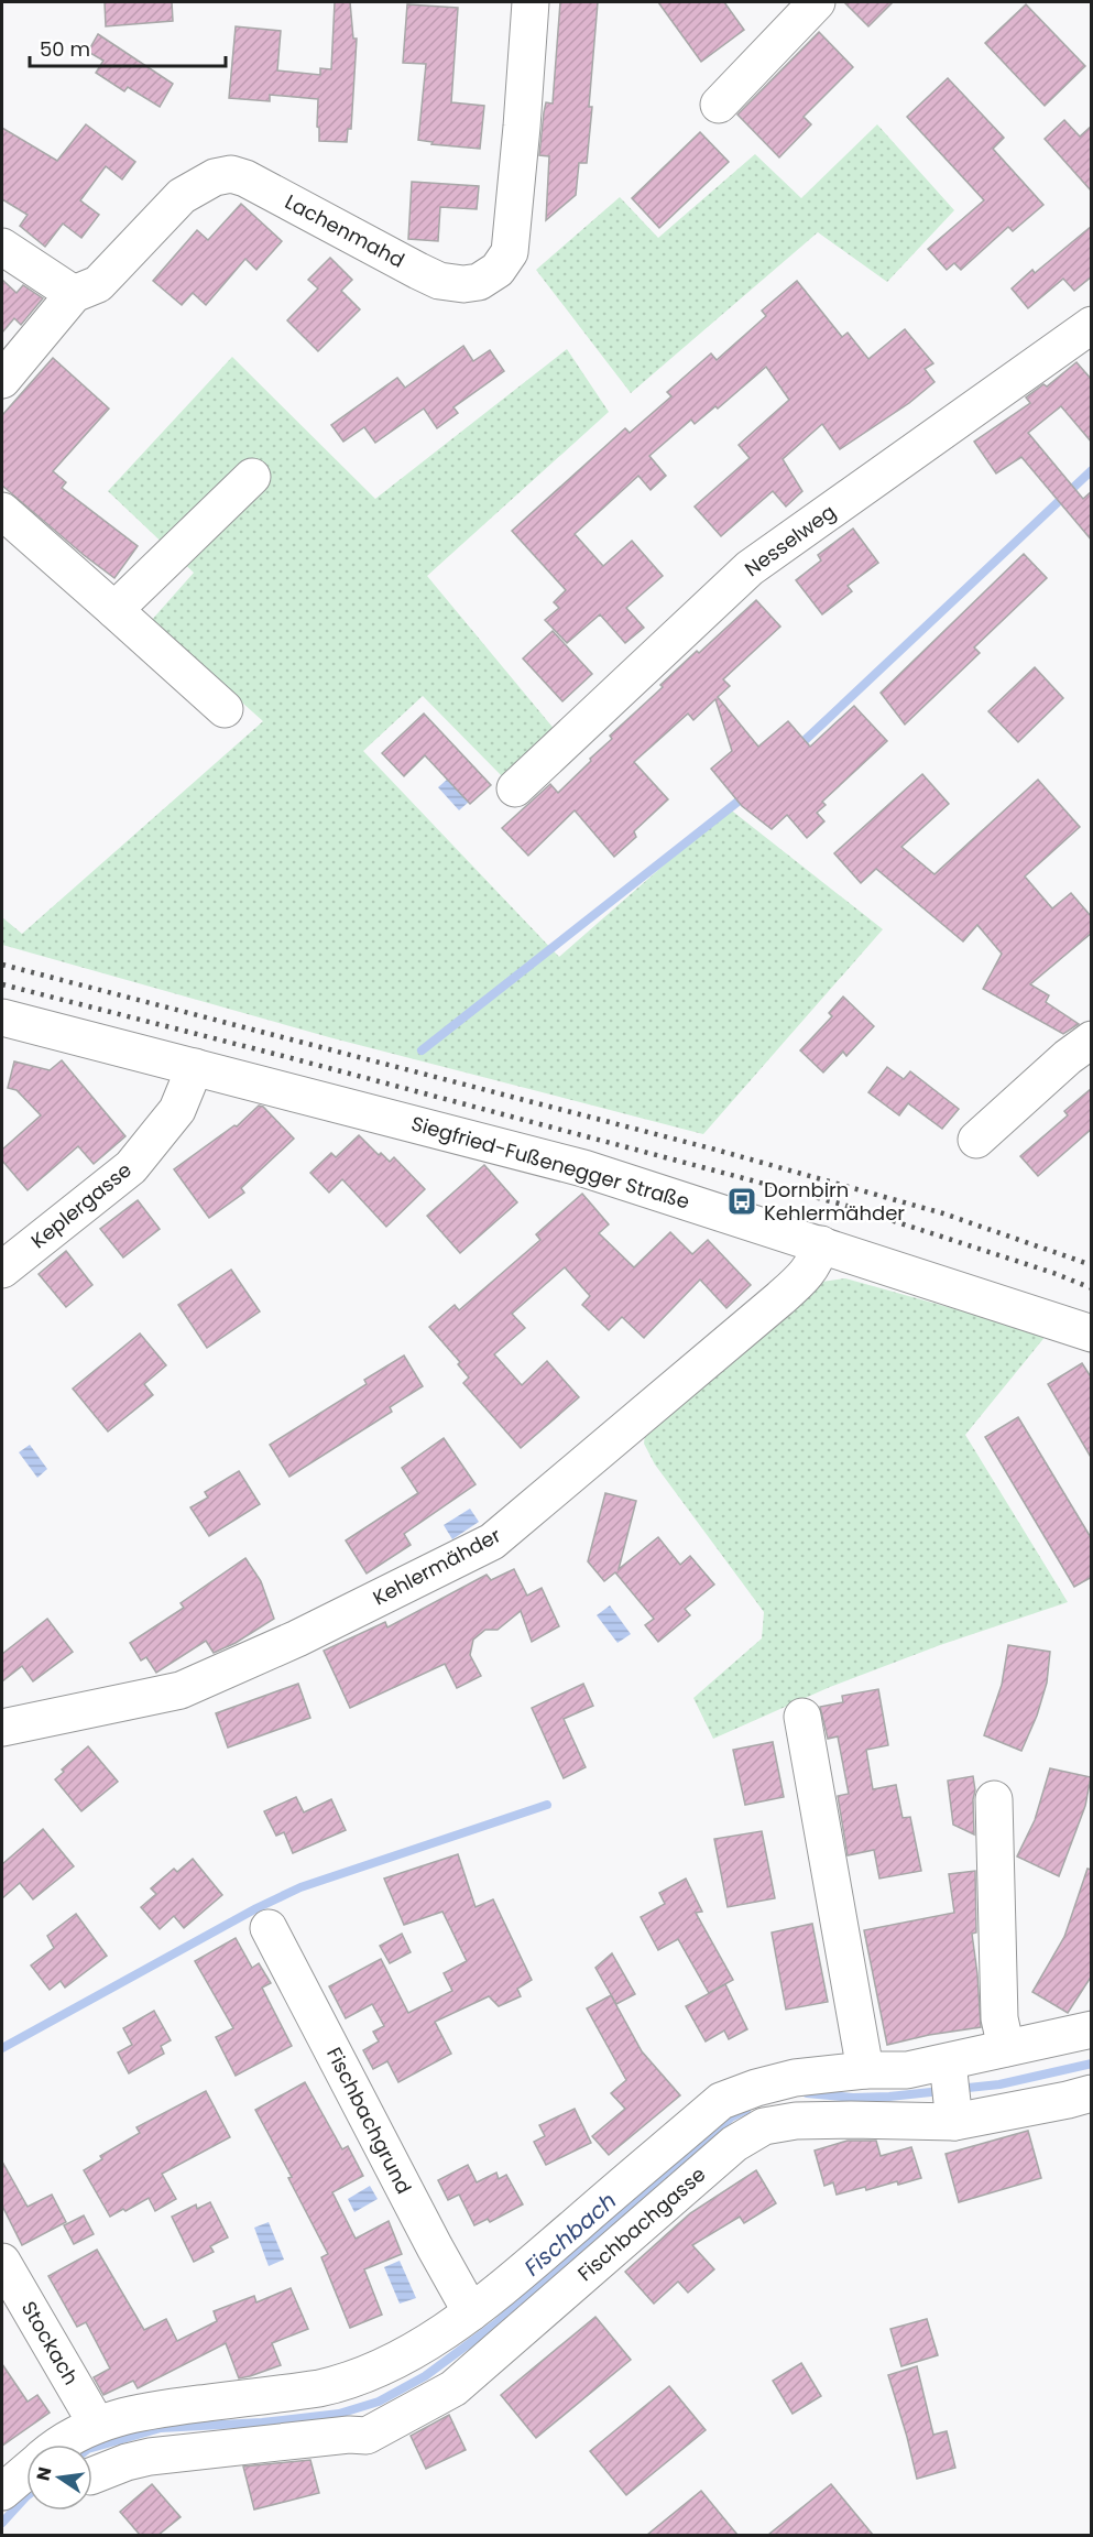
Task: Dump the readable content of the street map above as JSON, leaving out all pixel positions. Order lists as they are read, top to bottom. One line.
{"streets":{"street":["Lachenmahd","Nesselweg","Siegfried-Fußenegger Straße","Keplergasse","Kehlermähder","Fischbachgrund","Fischbachgasse","Stockach"]},"crossings":[["Siegfried-Fußenegger Straße","Keplergasse"],["Siegfried-Fußenegger Straße","Kehlermähder"],["Fischbachgrund","Fischbachgasse"],["Fischbachgasse","Stockach"]],"water":["Fischbach"],"places":{"bus stop":["Dornbirn Kehlermähder"]},"scale_bar":"50 m","north":"left"}
